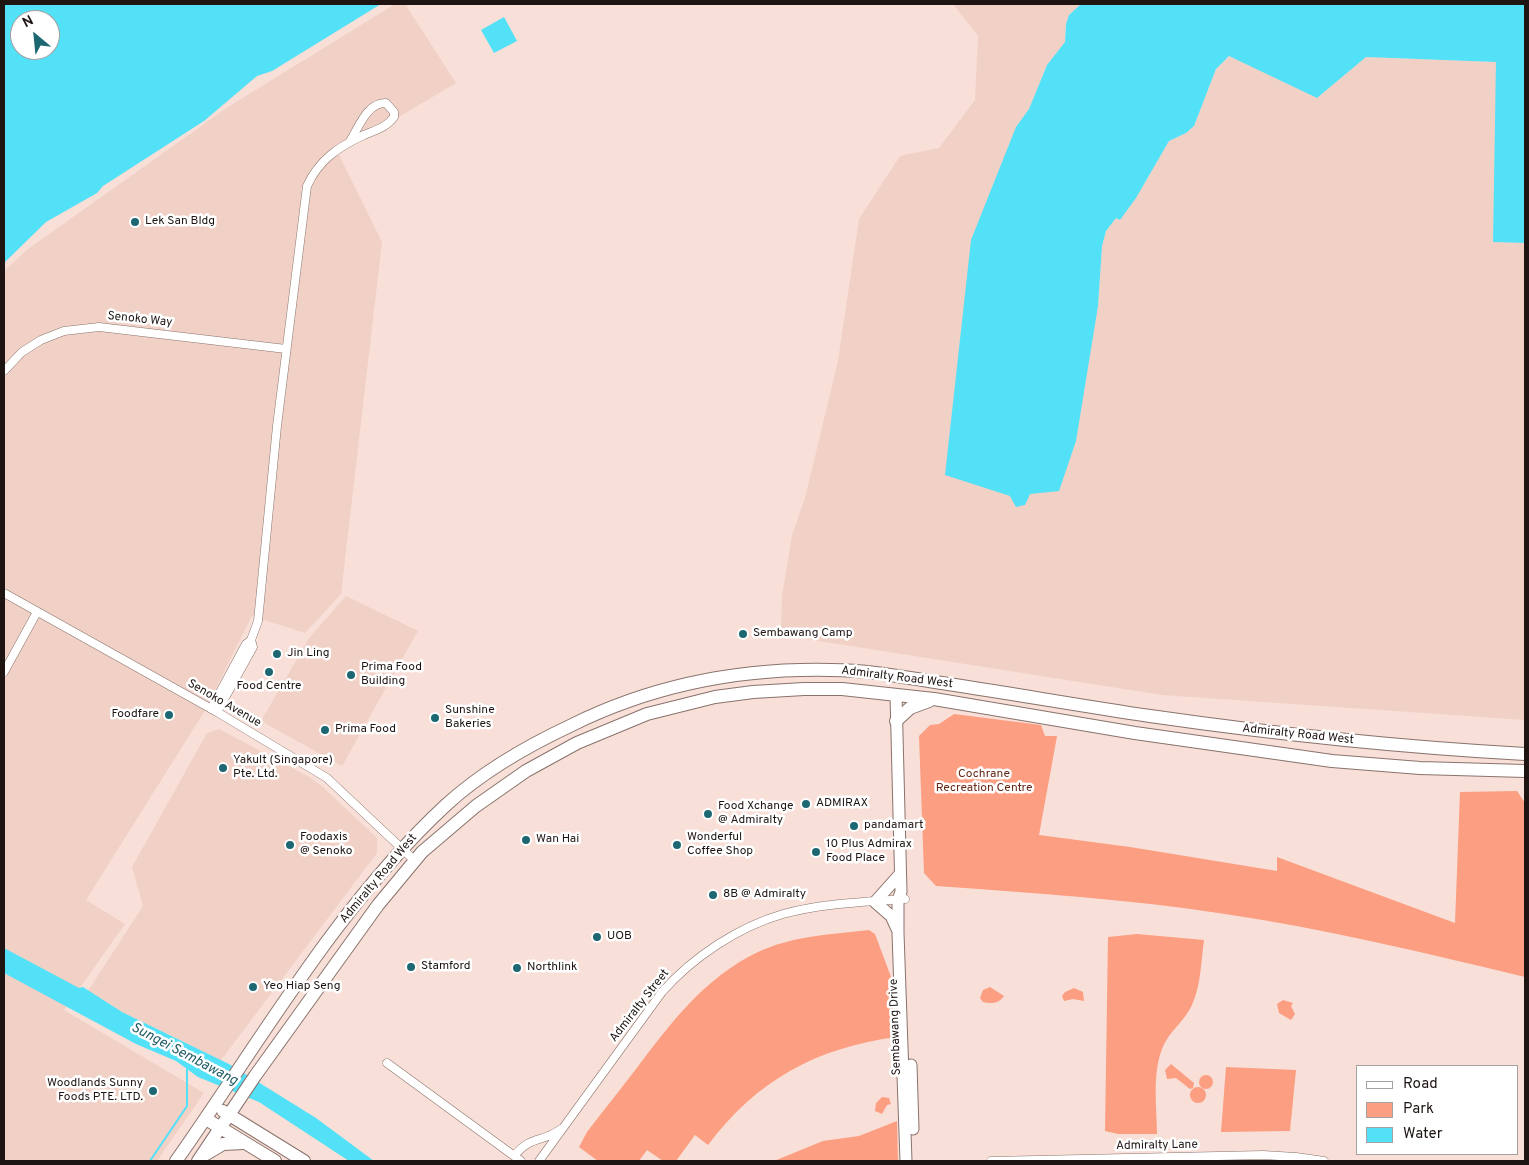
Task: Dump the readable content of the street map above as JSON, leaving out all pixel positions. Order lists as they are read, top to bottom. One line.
{"streets":{"main road":["Admiralty Road West","Sembawang Drive"],"street":["Senoko Way","Senoko Avenue","Admiralty Street","Admiralty Lane"]},"crossings":[["Admiralty Road West","Senoko Avenue"],["Admiralty Road West","Sembawang Drive"],["Admiralty Street","Sembawang Drive"]],"water":["Sungei Sembawang"],"parks":["Cochrane Recreation Centre"],"places":["Lek San Bldg","Sembawang Camp","Jin Ling","Food Centre","Prima Food Building","Foodfare","Sunshine Bakeries","Prima Food","Yakult (Singapore) Pte. Ltd.","ADMIRAX","Food Xchange @ Admiralty","pandamart","Wan Hai","Foodaxis @ Senoko","Wonderful Coffee Shop","10 Plus Admirax Food Place","8B @ Admiralty","UOB","Stamford","Northlink","Yeo Hiap Seng","Woodlands Sunny Foods PTE. LTD."],"legend":["Road","Park","Water"],"north":"top left"}
